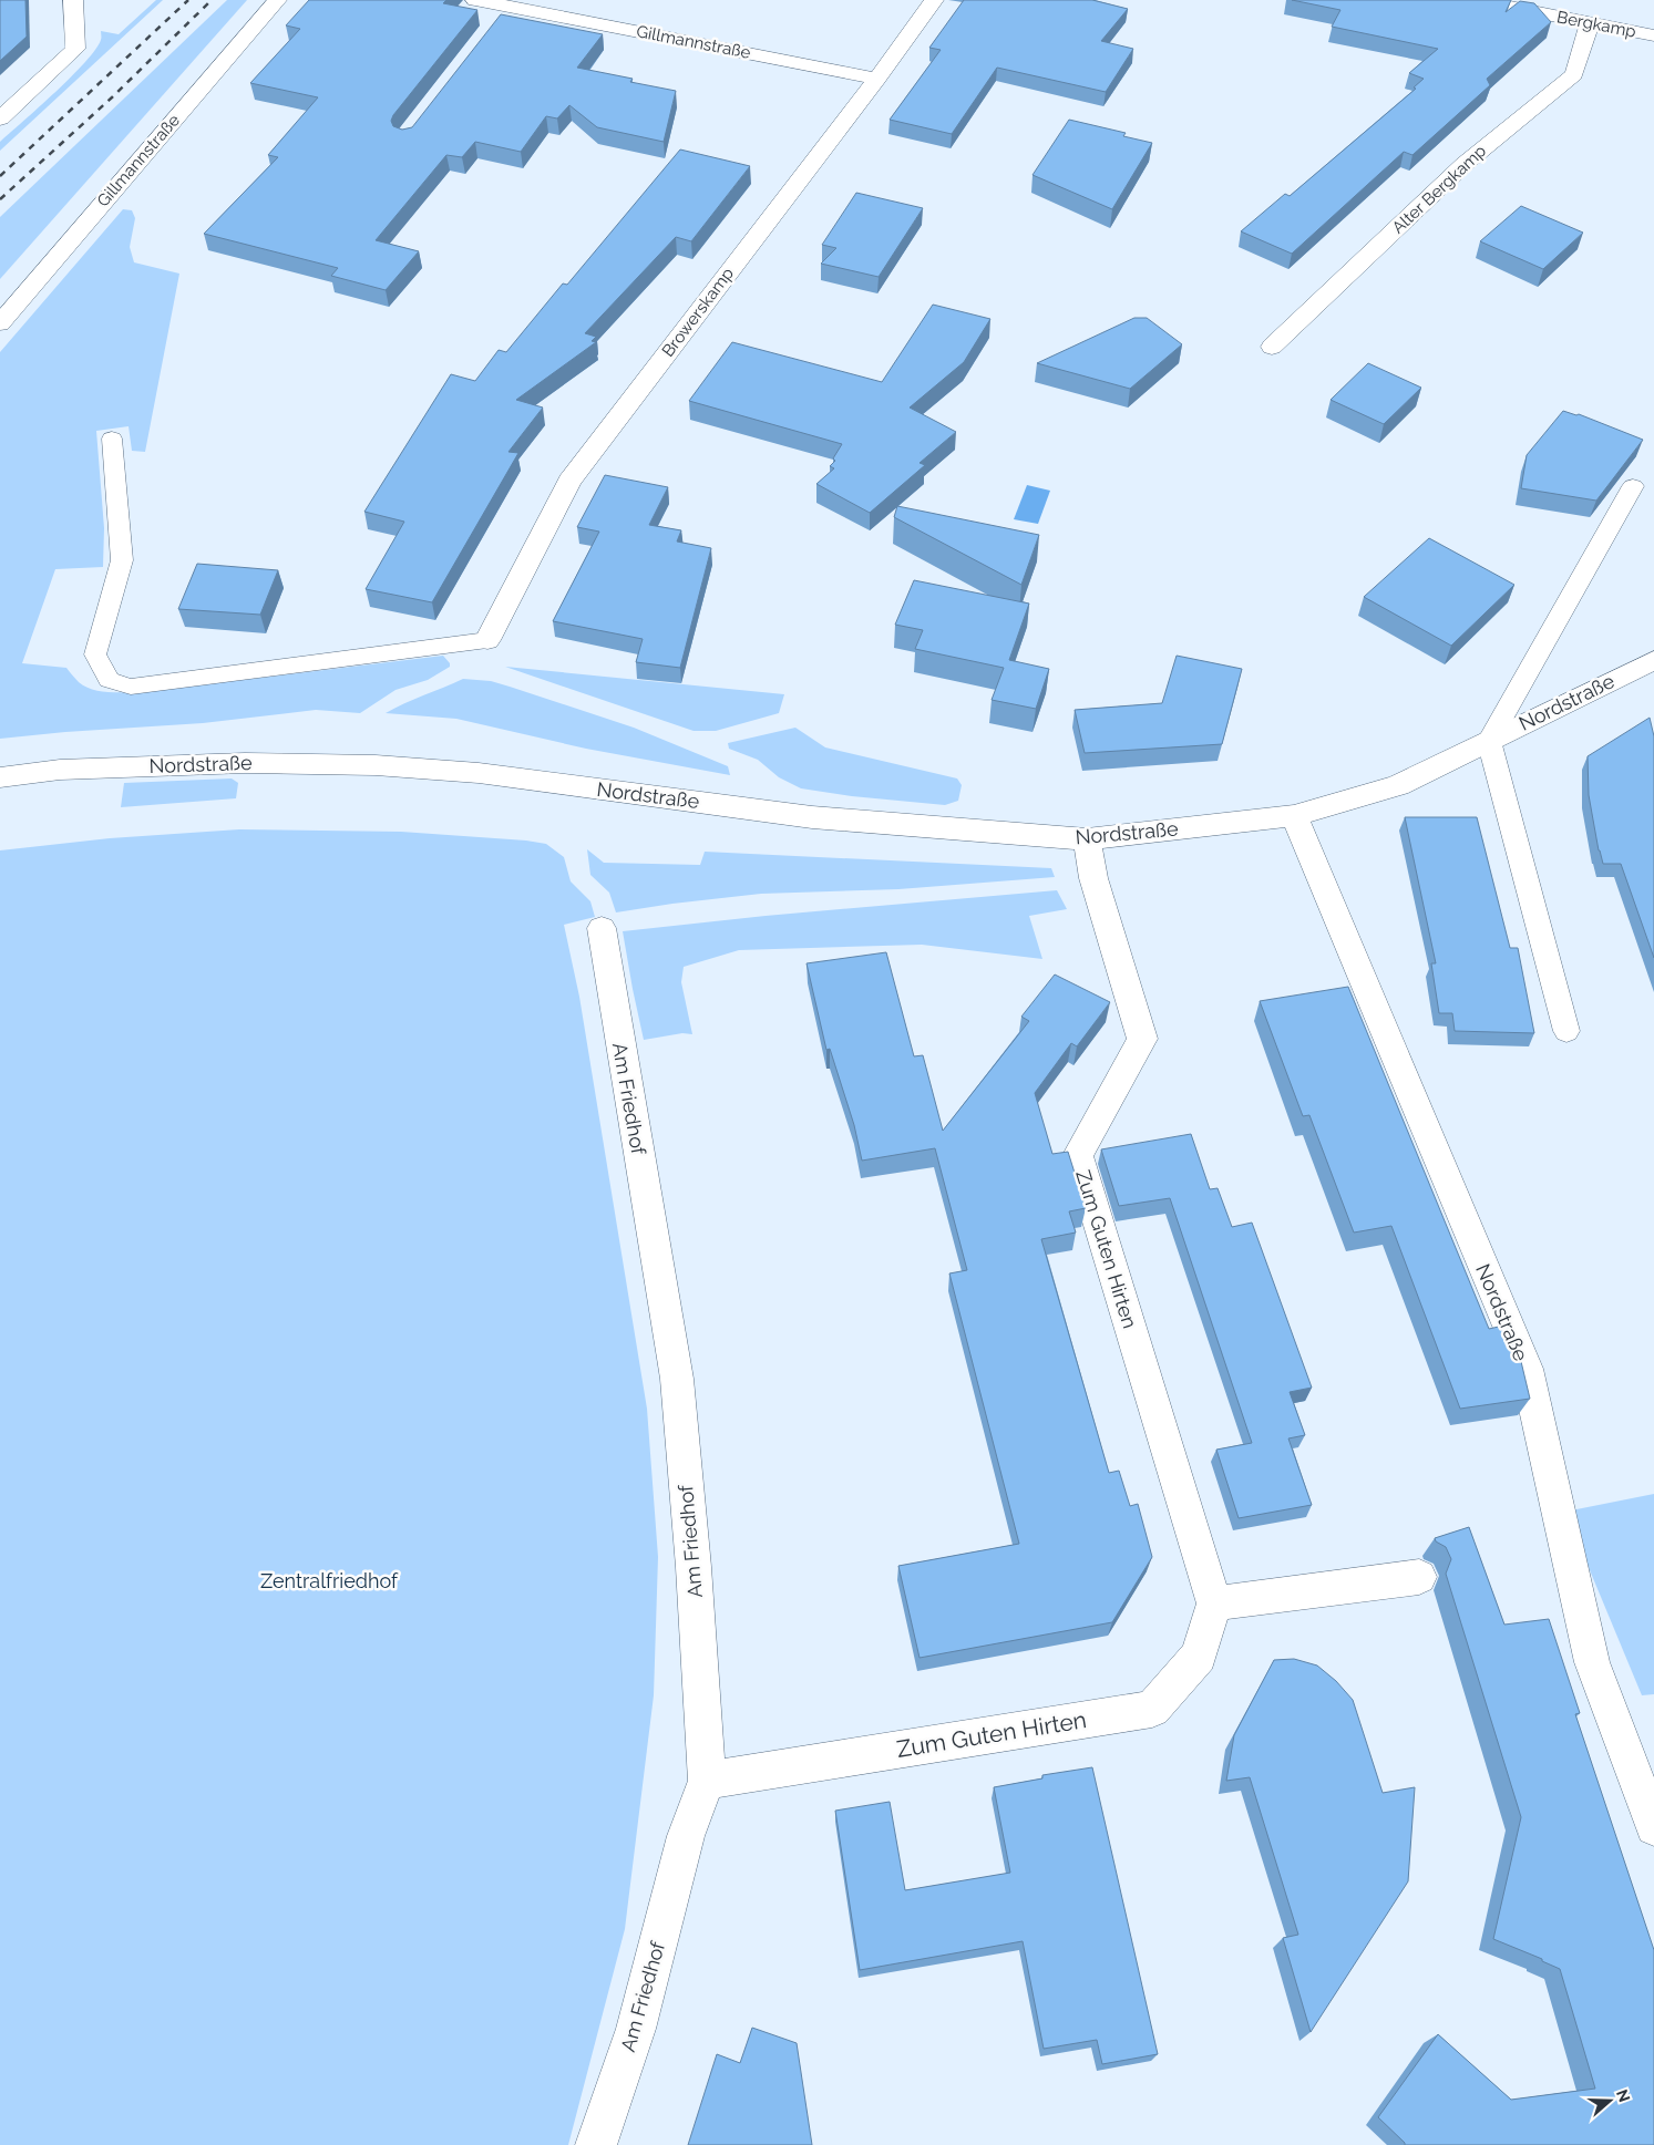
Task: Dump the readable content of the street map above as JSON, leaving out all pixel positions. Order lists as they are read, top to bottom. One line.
{"streets":{"street":["Bergkamp","Gillmannstraße","Alter Bergkamp","Browerskamp","Nordstraße","Am Friedhof","Zum Guten Hirten"]},"crossings":[["Bergkamp","Alter Bergkamp"],["Gillmannstraße","Browerskamp"],["Nordstraße","Zum Guten Hirten"],["Am Friedhof","Zum Guten Hirten"]],"parks":["Zentralfriedhof"],"north":"right"}
